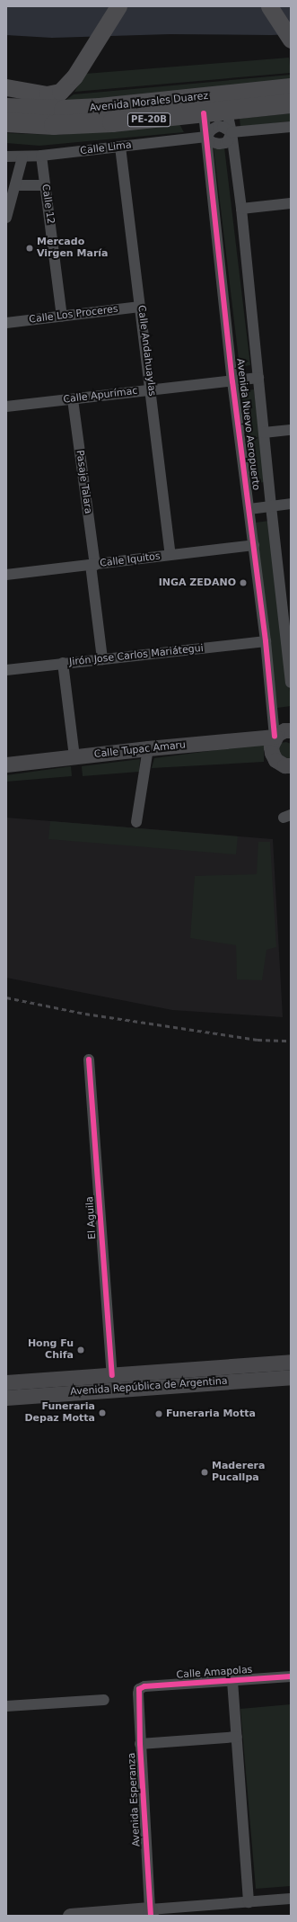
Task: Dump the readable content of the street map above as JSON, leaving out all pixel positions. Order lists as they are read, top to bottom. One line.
{"streets":{"highway":["Avenida Morales Duarez","PE-20B"],"main road":["Calle Tupac Amaru","Avenida República de Argentina"],"street":["Calle Lima","Calle 12","Calle Los Proceres","Calle Andahuaylas","Calle Apurímac","Avenida Nuevo Aeropuerto","Pasaje Talara","Calle Iquitos","Jirón Jose Carlos Mariátegui","El Aguila","Calle Amapolas","Avenida Esperanza"]},"crossings":[["Avenida Morales Duarez","Avenida Nuevo Aeropuerto"],["Calle Lima","Calle 12"],["Calle Lima","Calle Andahuaylas"],["Calle Lima","Avenida Nuevo Aeropuerto"],["Calle 12","Calle Los Proceres"],["Calle Los Proceres","Calle Andahuaylas"],["Calle Andahuaylas","Calle Apurímac"],["Calle Andahuaylas","Calle Iquitos"],["Calle Apurímac","Avenida Nuevo Aeropuerto"],["Calle Apurímac","Pasaje Talara"],["Avenida Nuevo Aeropuerto","Calle Iquitos"],["Avenida Nuevo Aeropuerto","Jirón Jose Carlos Mariátegui"],["Avenida Nuevo Aeropuerto","Calle Tupac Amaru"],["Pasaje Talara","Calle Iquitos"],["Pasaje Talara","Jirón Jose Carlos Mariátegui"],["El Aguila","Avenida República de Argentina"],["Calle Amapolas","Avenida Esperanza"]],"places":["Mercado Virgen María","INGA ZEDANO","Hong Fu Chifa","Funeraria Depaz Motta","Funeraria Motta","Maderera Pucallpa"]}
